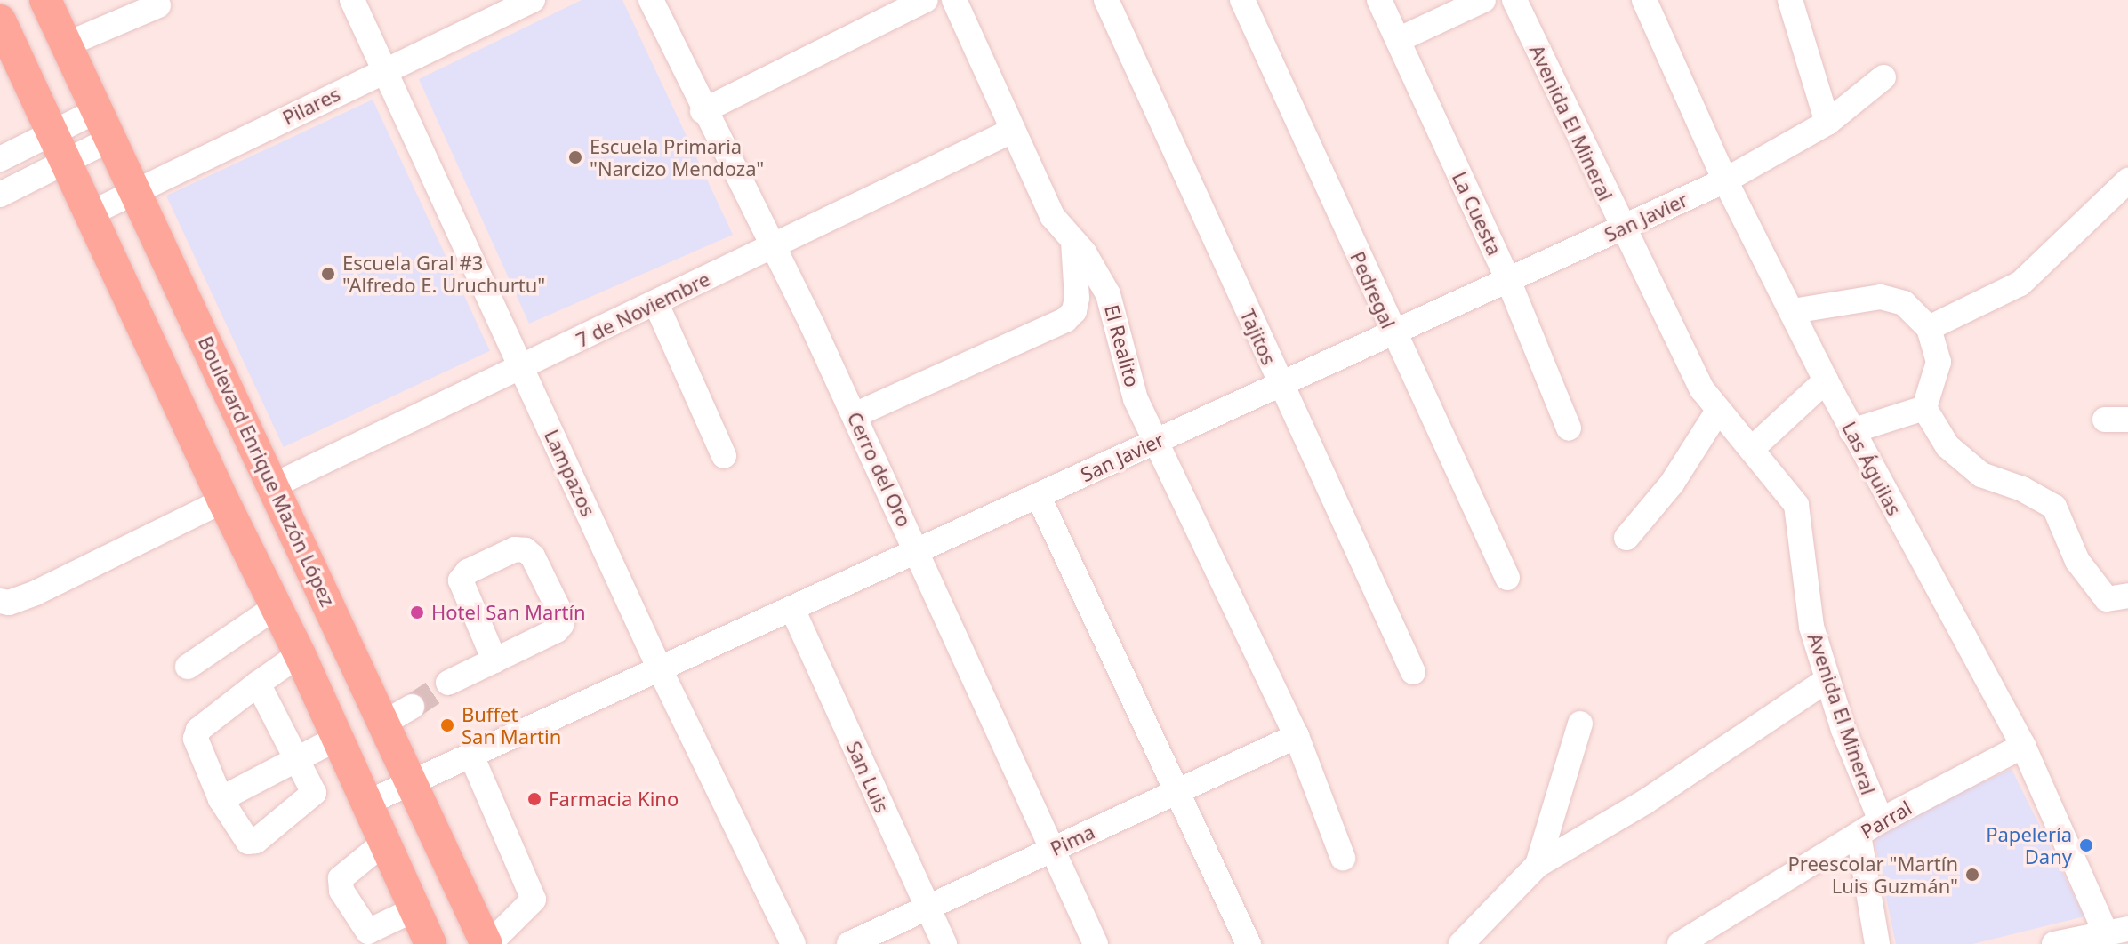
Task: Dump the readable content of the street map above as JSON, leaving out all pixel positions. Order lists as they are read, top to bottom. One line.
{"streets":{"main road":["Boulevard Enrique Mazón López"],"street":["Pilares","Avenida El Mineral","La Cuesta","San Javier","Pedregal","7 de Noviembre","Tajitos","El Realito","Las Águilas","Cerro del Oro","Lampazos","San Luis","Parral","Pima"]},"crossings":[["Pilares","Boulevard Enrique Mazón López"],["Pilares","Lampazos"],["Avenida El Mineral","San Javier"],["Avenida El Mineral","Parral"],["La Cuesta","San Javier"],["San Javier","Pedregal"],["San Javier","Tajitos"],["San Javier","El Realito"],["San Javier","Las Águilas"],["San Javier","Cerro del Oro"],["San Javier","Boulevard Enrique Mazón López"],["San Javier","Lampazos"],["San Javier","San Luis"],["7 de Noviembre","El Realito"],["7 de Noviembre","Cerro del Oro"],["7 de Noviembre","Boulevard Enrique Mazón López"],["7 de Noviembre","Lampazos"],["El Realito","Pima"],["Las Águilas","Parral"],["Cerro del Oro","Pima"],["San Luis","Pima"]],"places":["Escuela Primaria \"Narcizo Mendoza\"","Escuela Gral #3 \"Alfredo E. Uruchurtu\"","Hotel San Martín","Buffet San Martin","Farmacia Kino","Papelería Dany","Preescolar \"Martín Luis Guzmán\""]}
